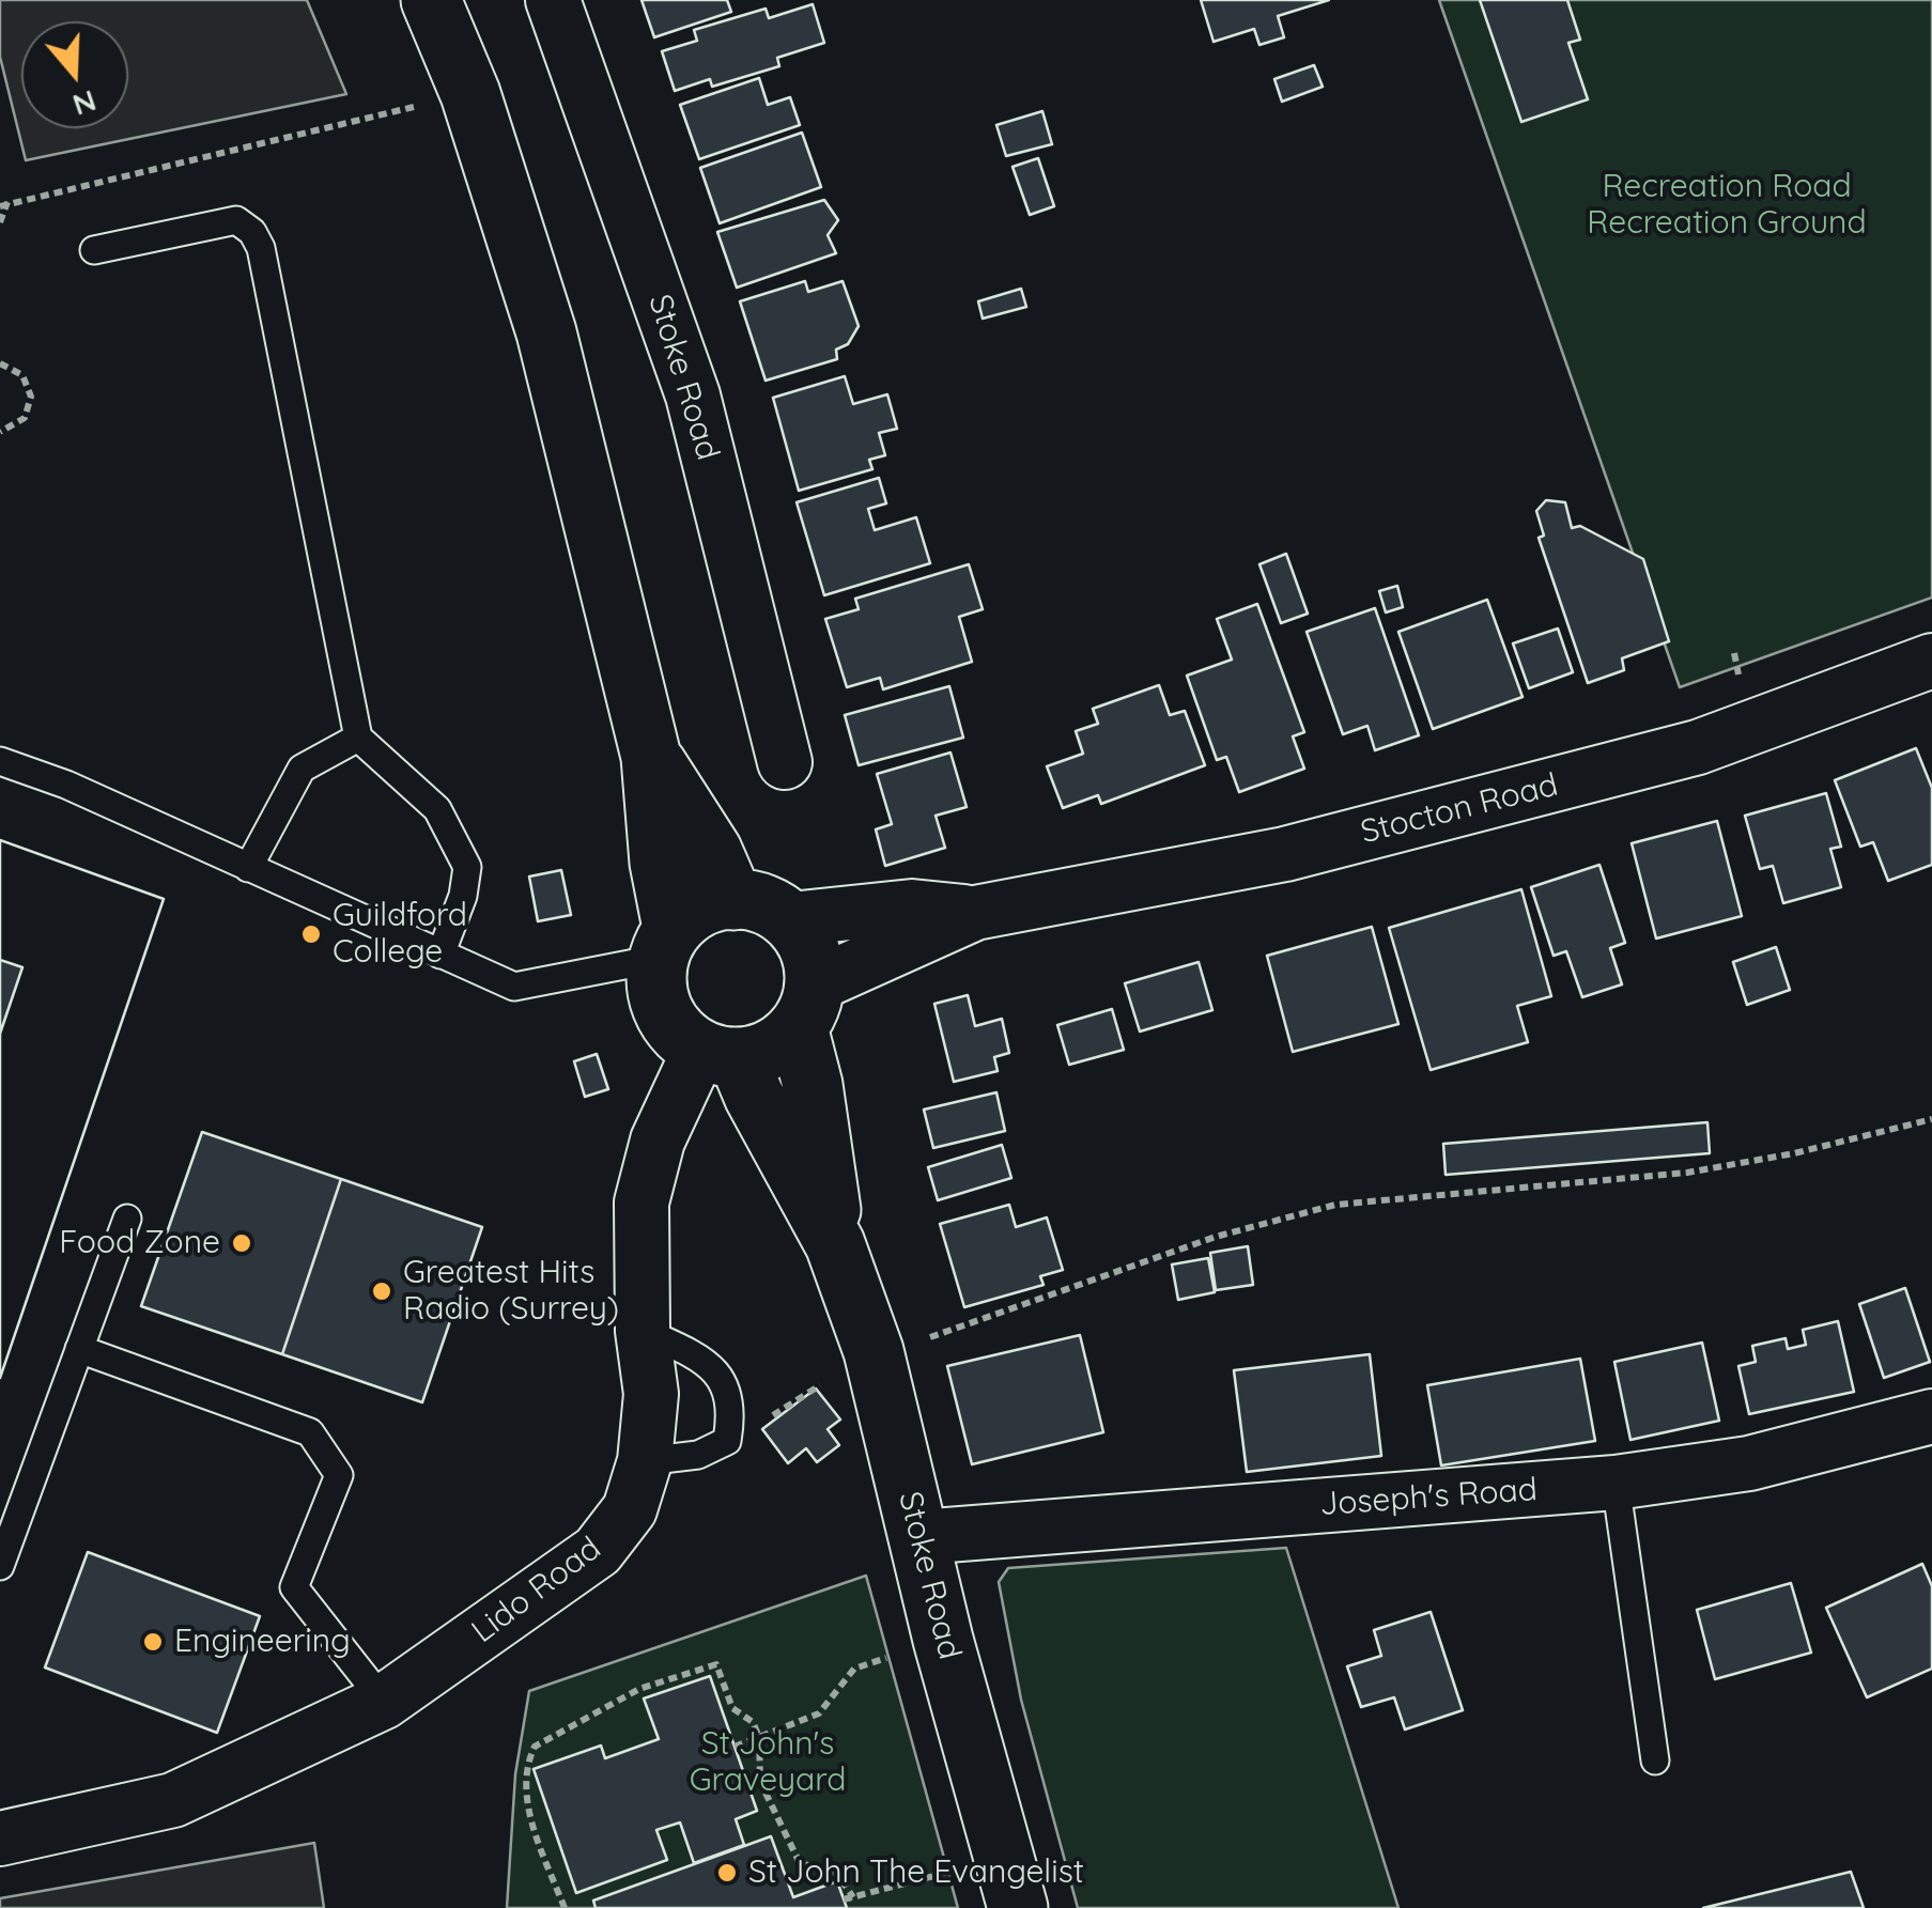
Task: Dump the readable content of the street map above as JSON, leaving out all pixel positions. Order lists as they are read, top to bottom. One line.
{"streets":{"main road":["Stoke Road"],"street":["Stocton Road","Joseph's Road","Lido Road"]},"crossings":[["Stoke Road","Stocton Road"],["Stoke Road","Joseph's Road"],["Stoke Road","Lido Road"],["Stocton Road","Lido Road"]],"parks":["Recreation Road Recreation Ground","St John's Graveyard"],"places":["Guildford College","Food Zone","Greatest Hits Radio (Surrey)","Engineering","St John The Evangelist"],"north":"bottom"}
